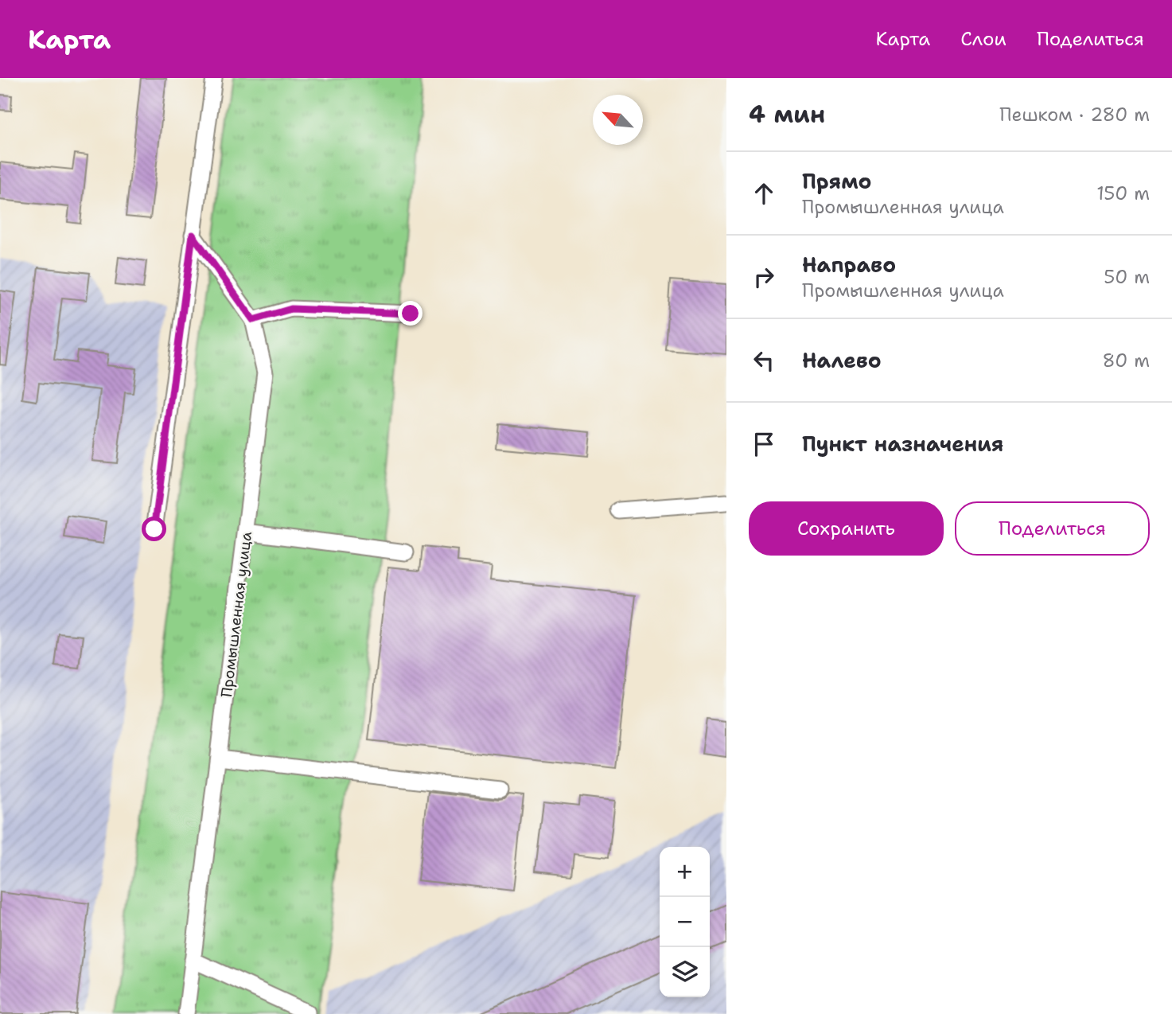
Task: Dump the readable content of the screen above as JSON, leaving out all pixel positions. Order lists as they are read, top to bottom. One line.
{"streets":{"street":["Промышленная улица"]},"north":"top left","page":{"header":"Карта","nav":["Карта","Слои","Поделиться"],"heading":["4 мин","Пешком · 280 m"],"list":[["Прямо","Промышленная улица","150 m"],["Направо","Промышленная улица","50 m"],["Налево","80 m"],"Пункт назначения"],"buttons":["Сохранить","Поделиться"],"map_buttons":["+","−"]}}
